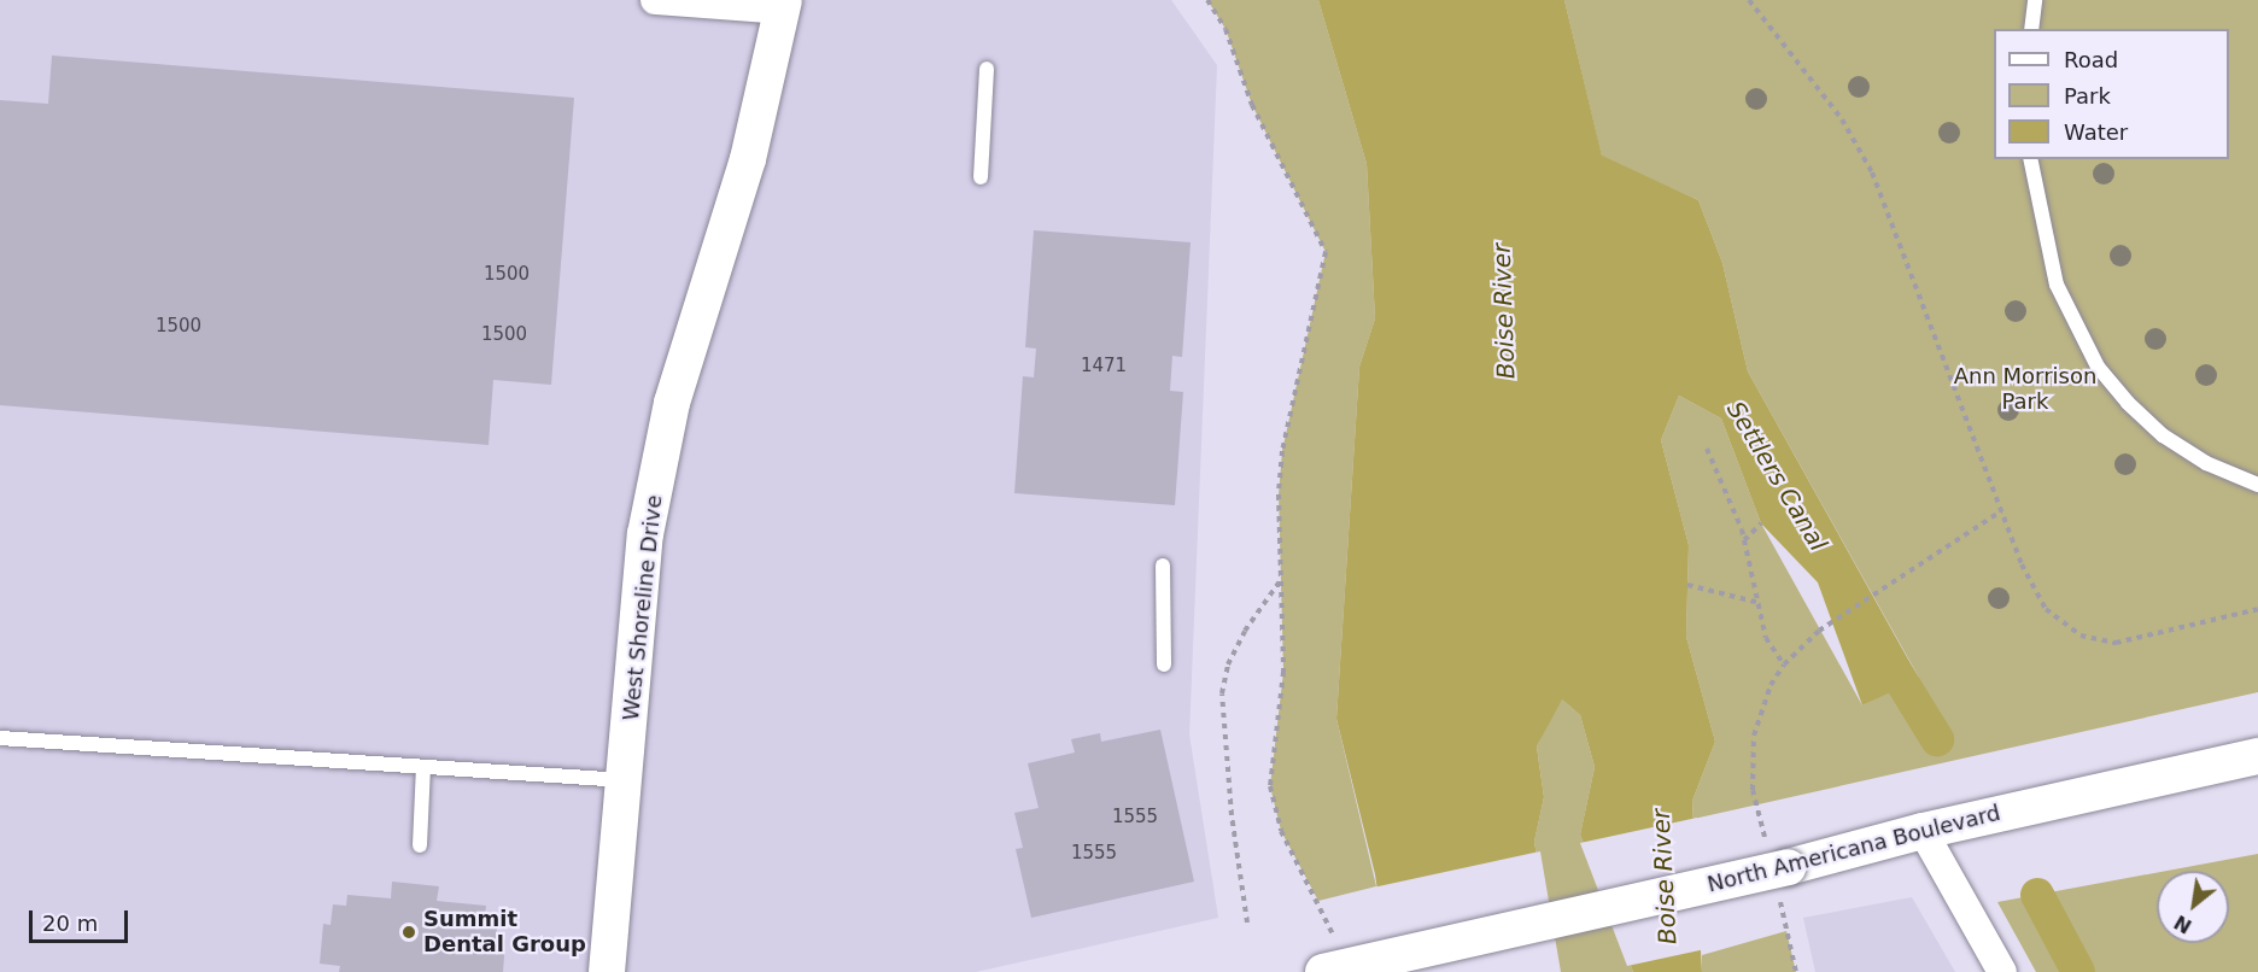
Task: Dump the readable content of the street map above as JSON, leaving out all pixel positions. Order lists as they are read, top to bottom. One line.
{"streets":{"street":["West Shoreline Drive","North Americana Boulevard"]},"water":["Boise River","Settlers Canal"],"parks":["Ann Morrison Park"],"places":["Summit Dental Group"],"house_numbers":["1500","1500","1500","1471","1555","1555"],"legend":["Road","Park","Water"],"scale_bar":"20 m","north":"bottom left"}
